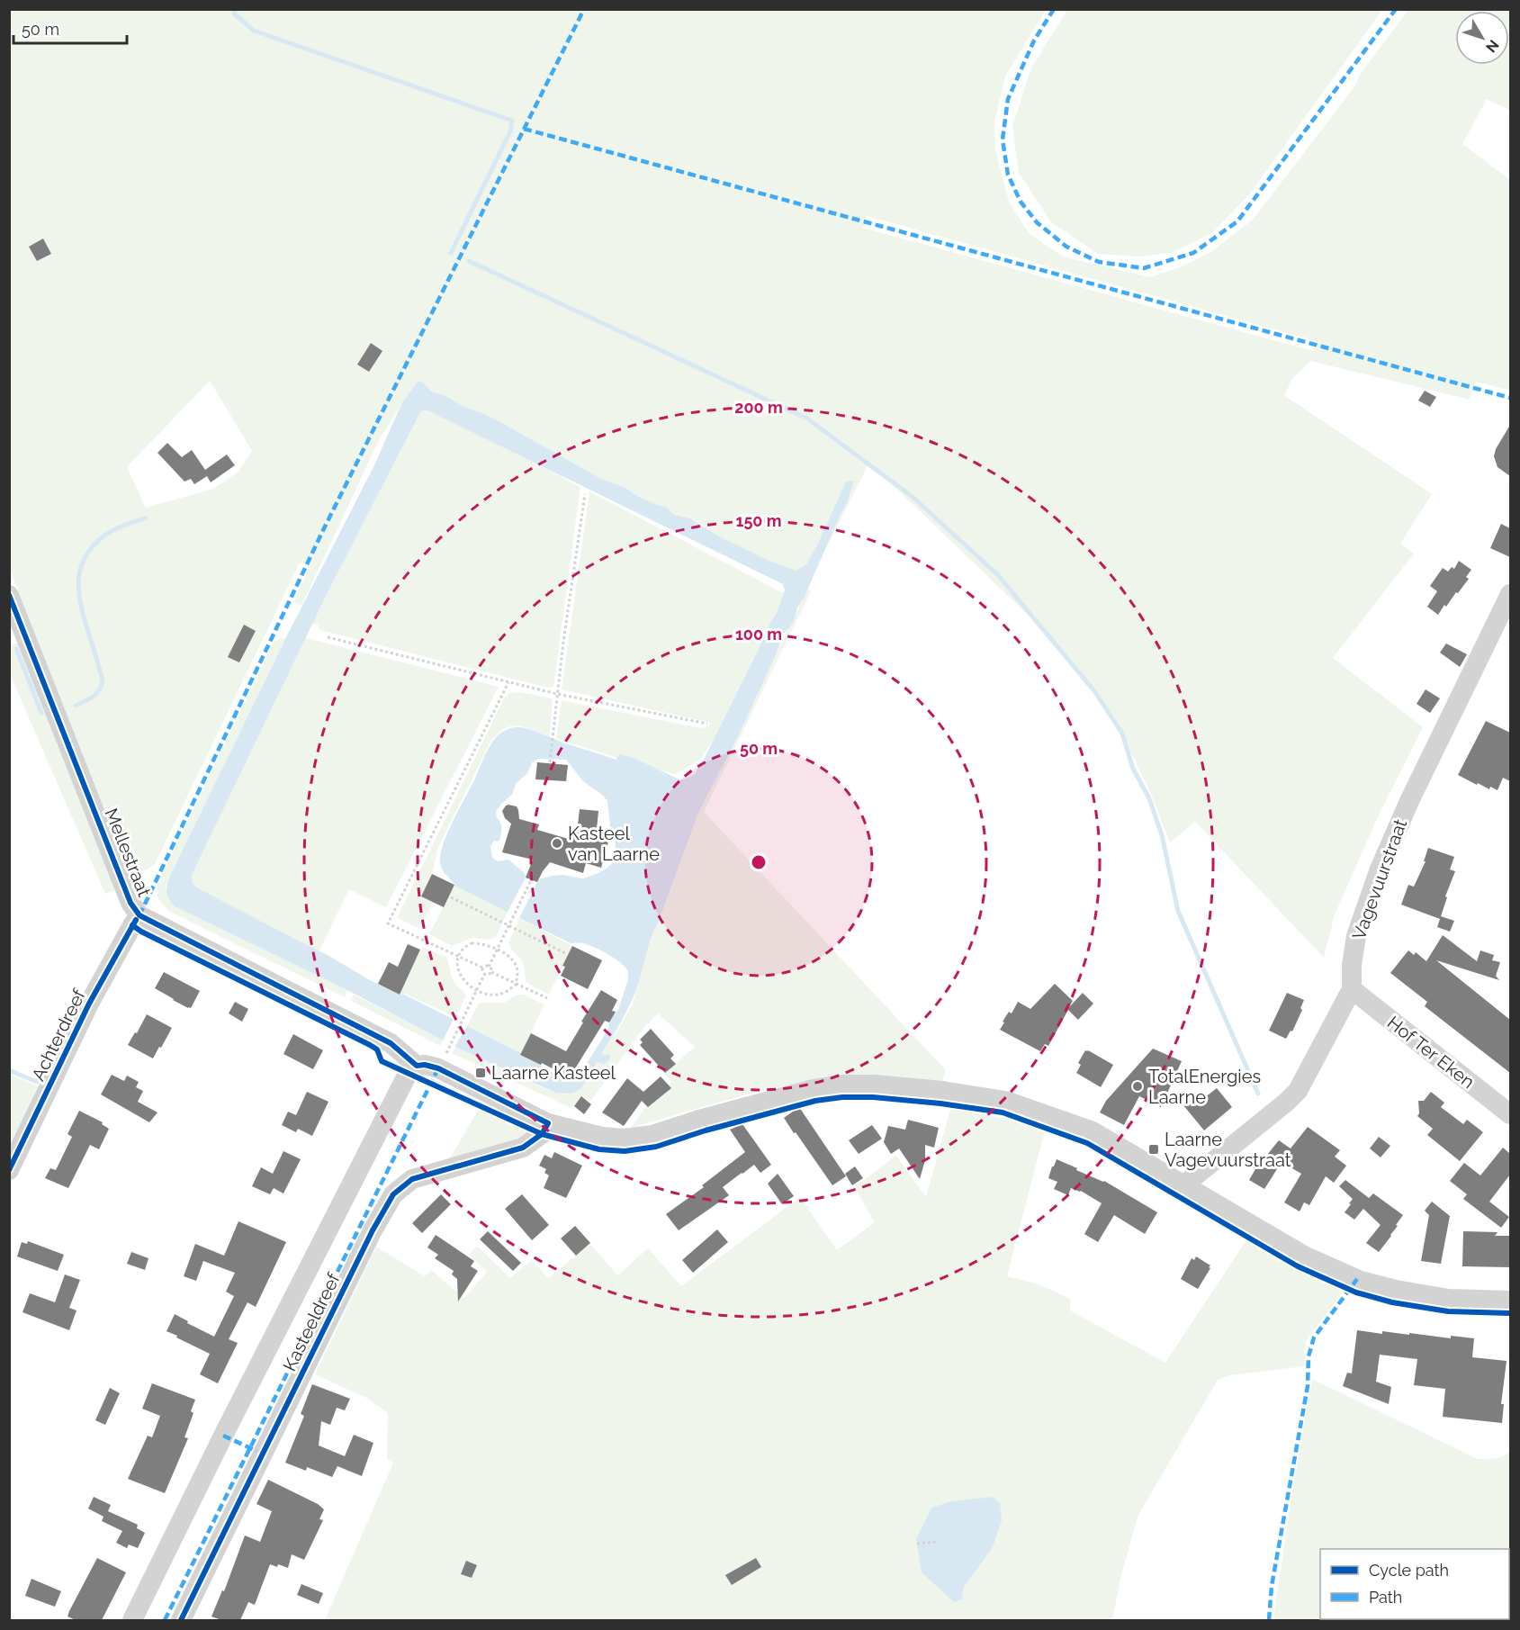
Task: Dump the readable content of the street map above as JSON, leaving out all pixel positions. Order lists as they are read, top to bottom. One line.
{"streets":{"street":["Mellestraat","Vagevuurstraat","Achterdreef","Hof Ter Eken","Kasteeldreef"]},"crossings":[["Mellestraat","Achterdreef"],["Mellestraat","Kasteeldreef"],["Vagevuurstraat","Hof Ter Eken"]],"places":{"other":["Kasteel van Laarne","TotalEnergies Laarne"],"transit":["Laarne Kasteel","Laarne Vagevuurstraat"]},"legend":["Cycle path","Path"],"scale_bar":"50 m","north":"bottom right","rings":["200 m","150 m","100 m","50 m"]}
